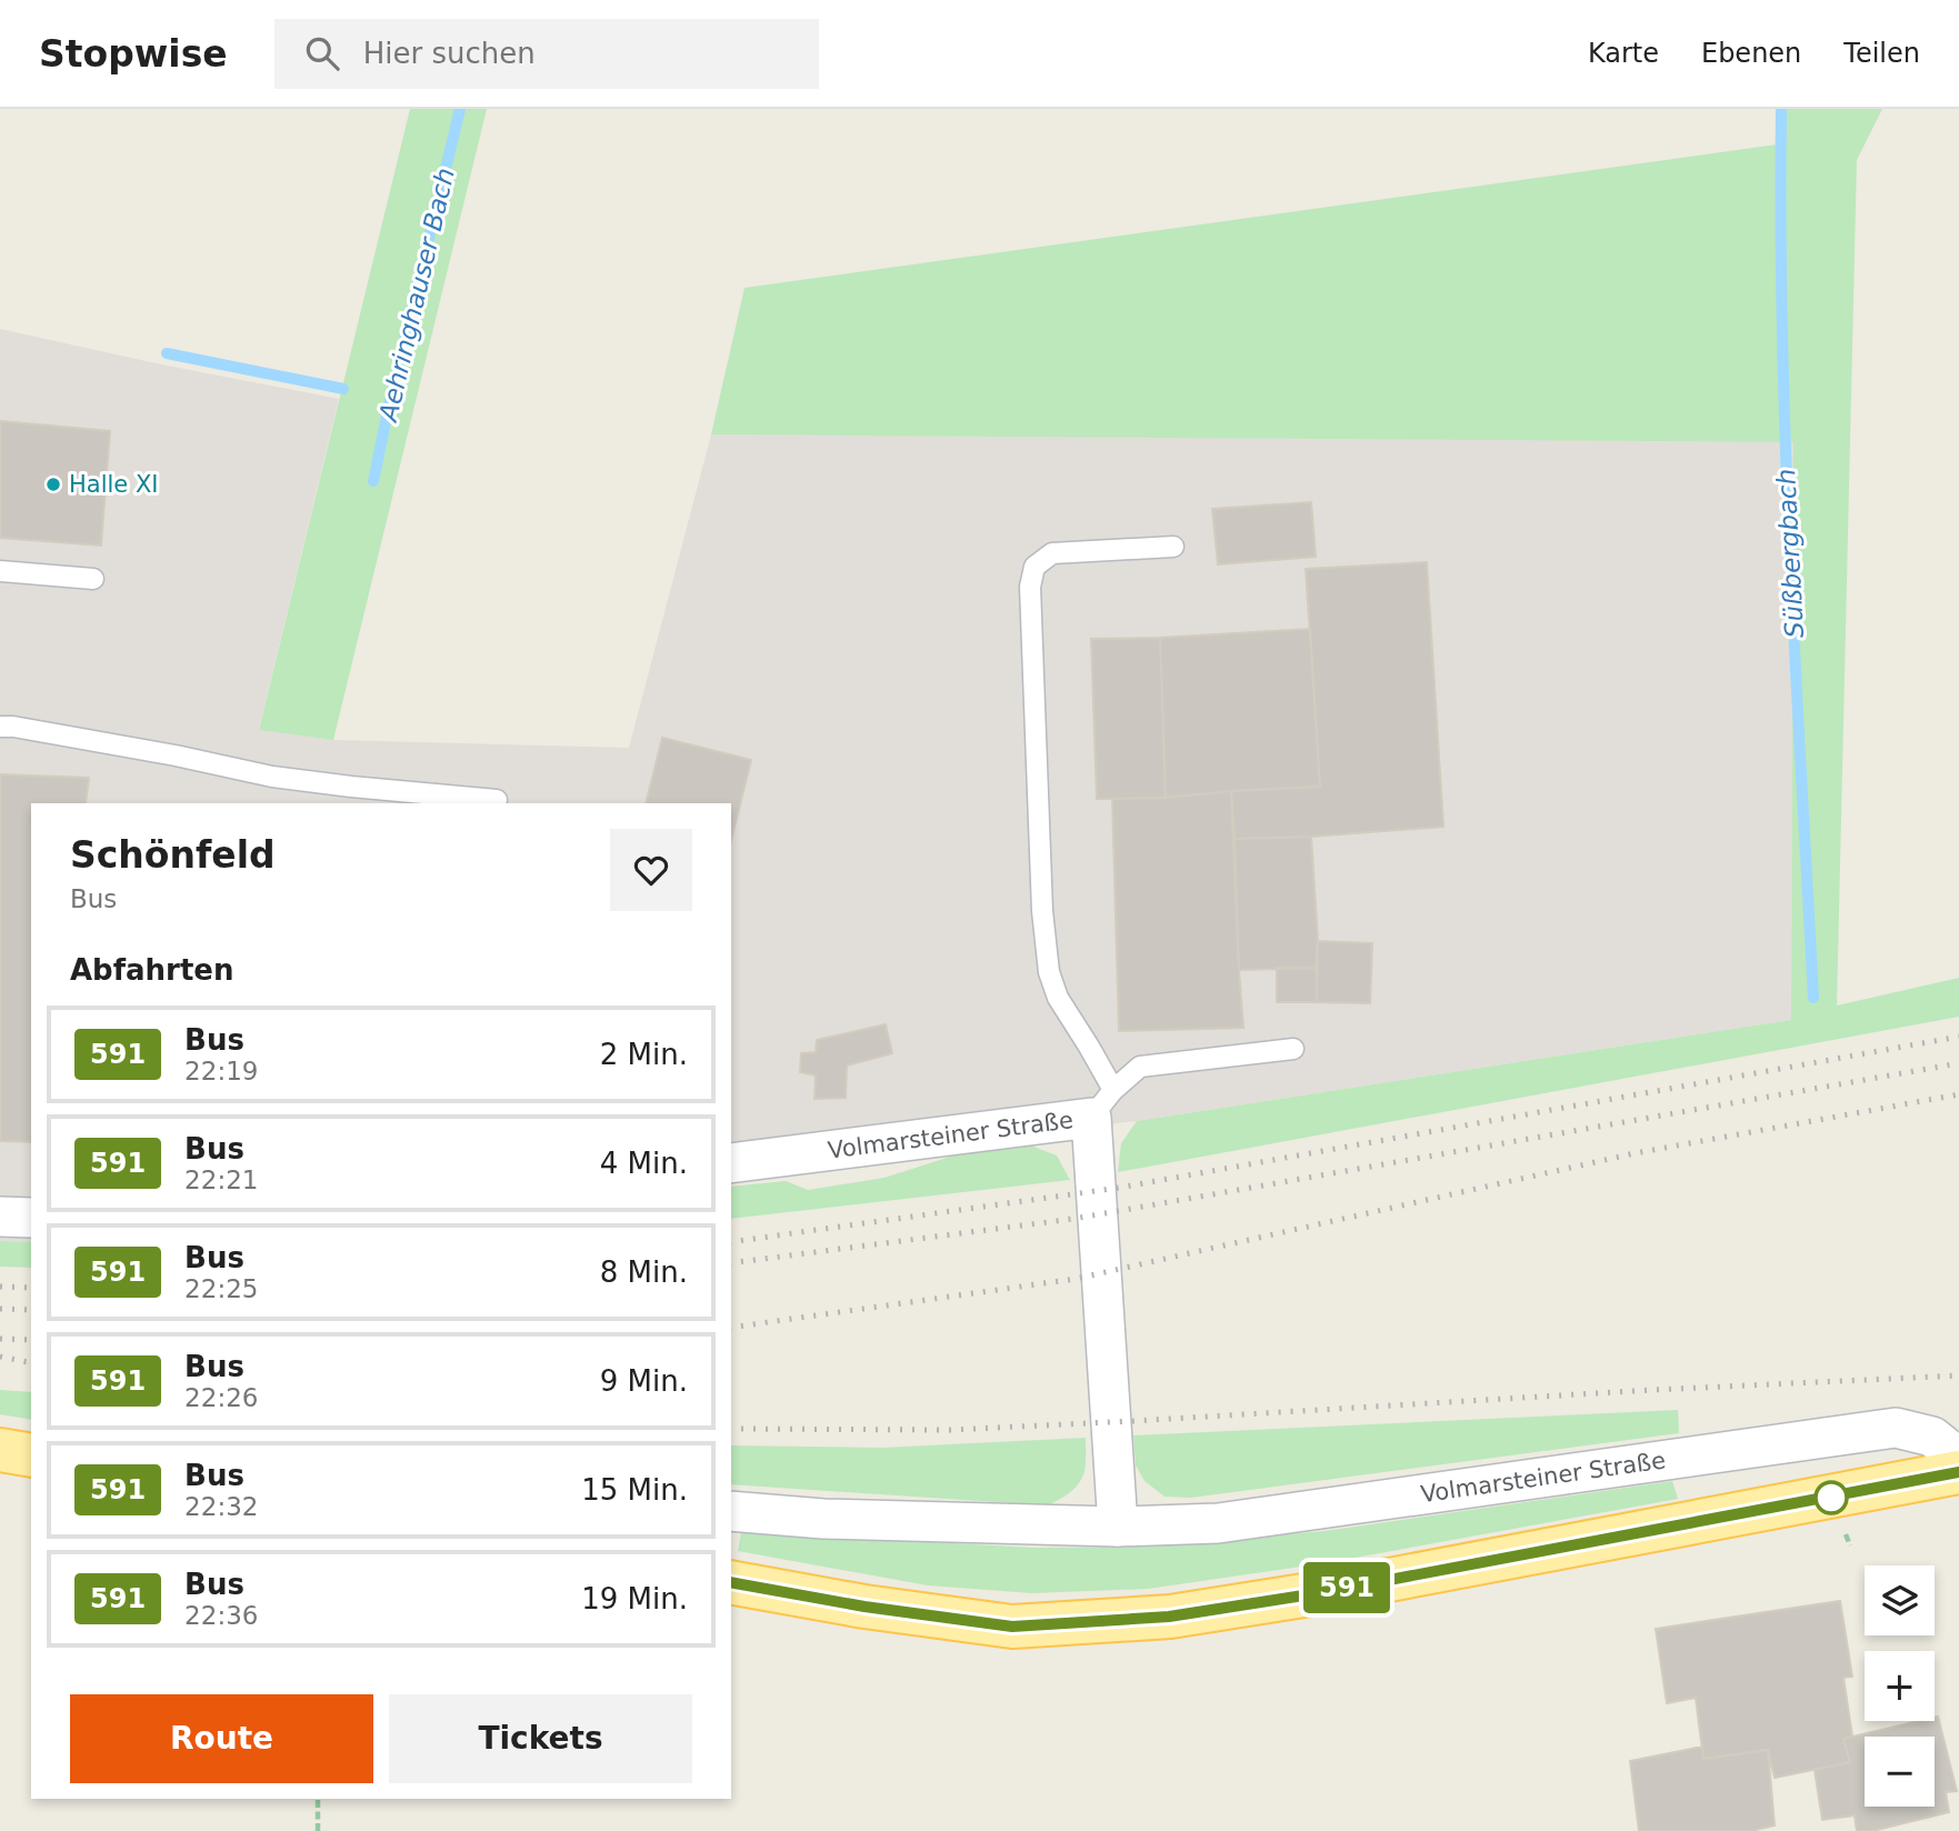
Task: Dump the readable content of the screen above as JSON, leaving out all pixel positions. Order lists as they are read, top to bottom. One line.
{"streets":{"street":["Volmarsteiner Straße"]},"water":["Aehringhauser Bach","Süßbergbach"],"places":["Halle XI"],"lines":["bus line 591"],"page":{"header":"Stopwise","search":"Hier suchen","nav":["Karte","Ebenen","Teilen"],"on_map":"591","heading":[["Schönfeld","Bus"],"Abfahrten"],"list":[{"mark":"591","name":"Bus","note":"22:19","value":"2 Min."},{"mark":"591","name":"Bus","note":"22:21","value":"4 Min."},{"mark":"591","name":"Bus","note":"22:25","value":"8 Min."},{"mark":"591","name":"Bus","note":"22:26","value":"9 Min."},{"mark":"591","name":"Bus","note":"22:32","value":"15 Min."},{"mark":"591","name":"Bus","note":"22:36","value":"19 Min."}],"map_buttons":["+","−"],"buttons":["Route","Tickets"]}}
